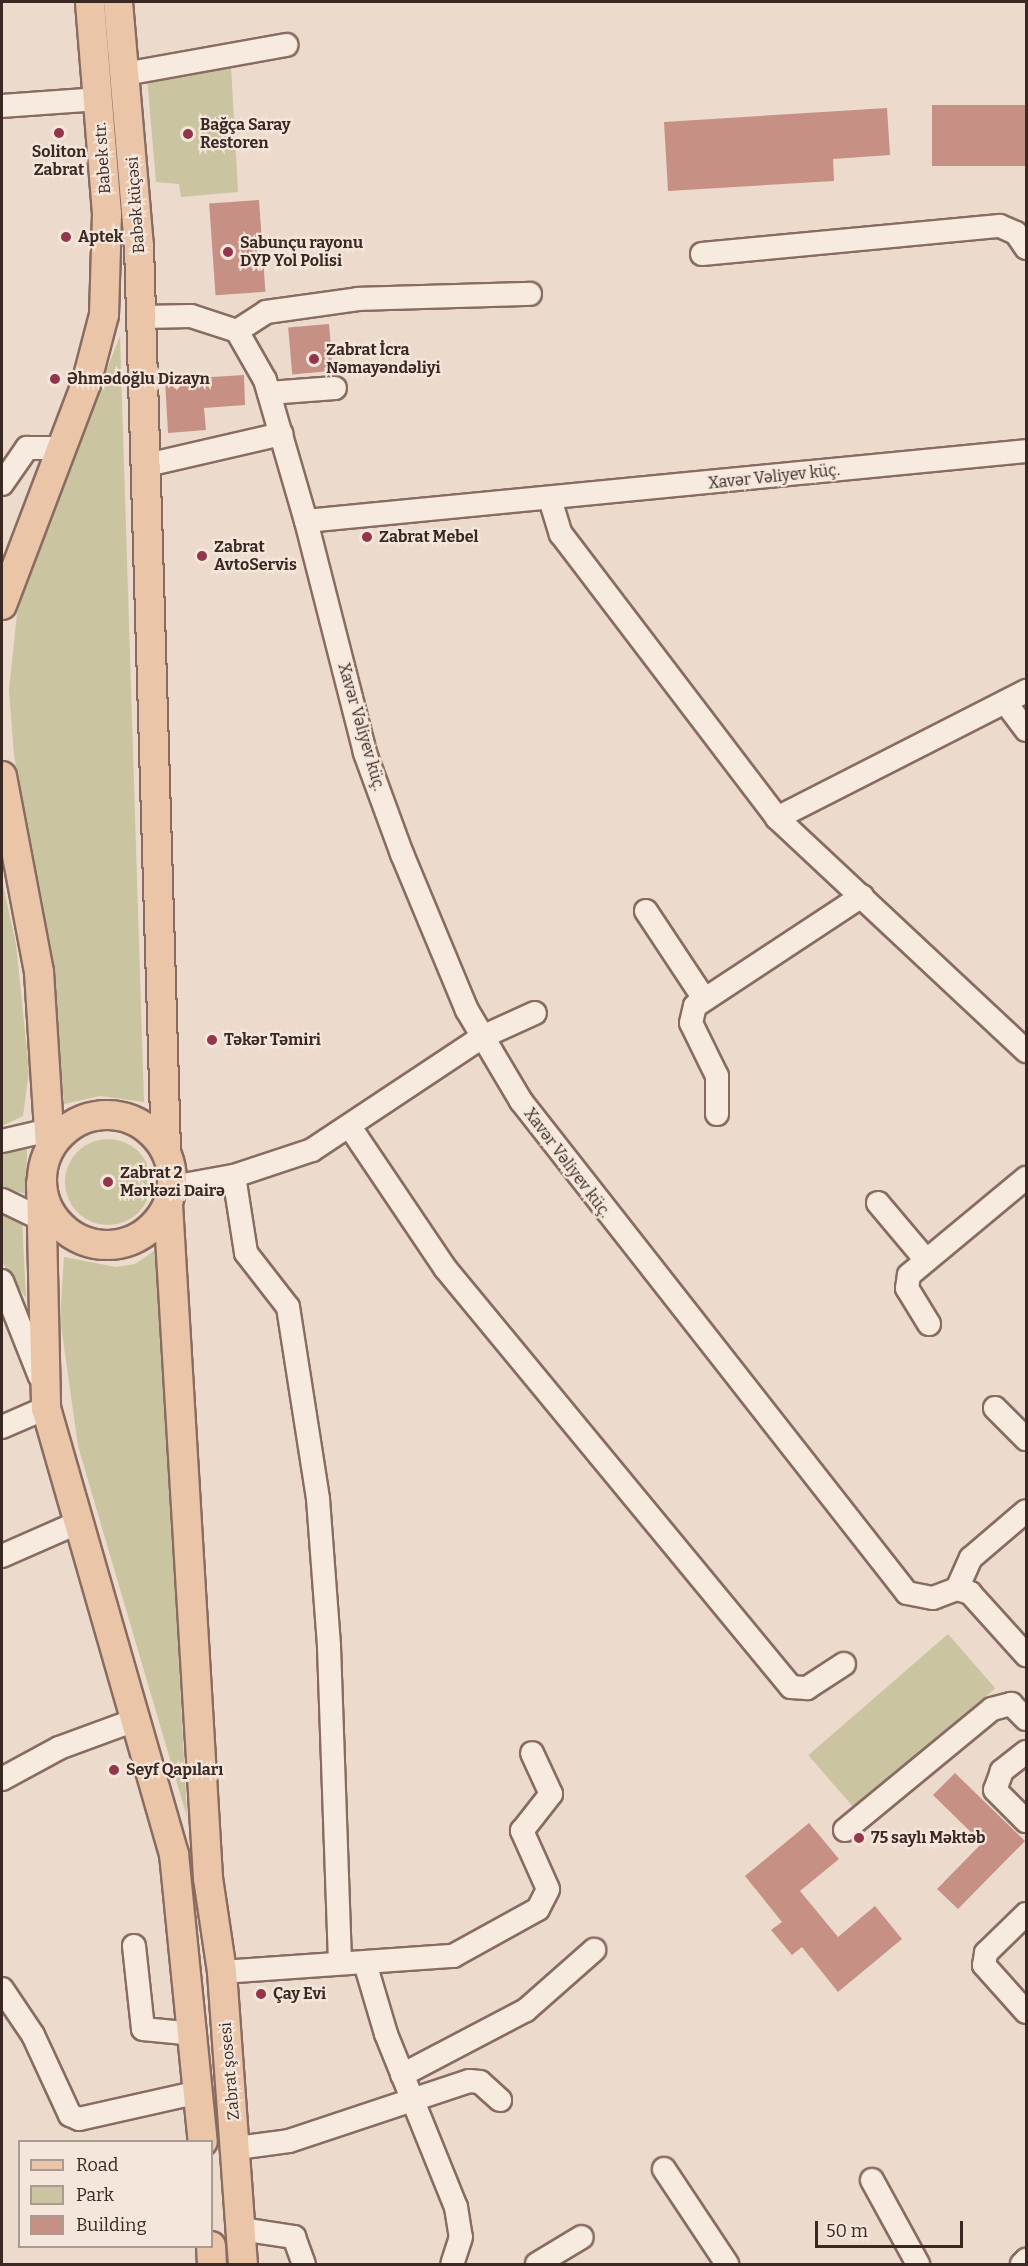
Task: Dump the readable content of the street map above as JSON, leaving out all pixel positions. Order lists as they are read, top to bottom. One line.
{"streets":{"main road":["Babek str.","Babək küçəsi","Zabrat şosesi"],"street":["Xavər Vəliyev küç."]},"crossings":[["Babək küçəsi","Zabrat şosesi"]],"places":["Soliton Zabrat","Bağça Saray Restoren","Aptek","Sabunçu rayonu DYP Yol Polisi","Zabrat İcra Nəmayəndəliyi","Əhmədoğlu Dizayn","Zabrat Mebel","Zabrat AvtoServis","Təkər Təmiri","Zabrat 2 Mərkəzi Dairə","Seyf Qapıları","75 saylı Məktəb","Çay Evi"],"legend":["Road","Park","Building"],"scale_bar":"50 m"}
